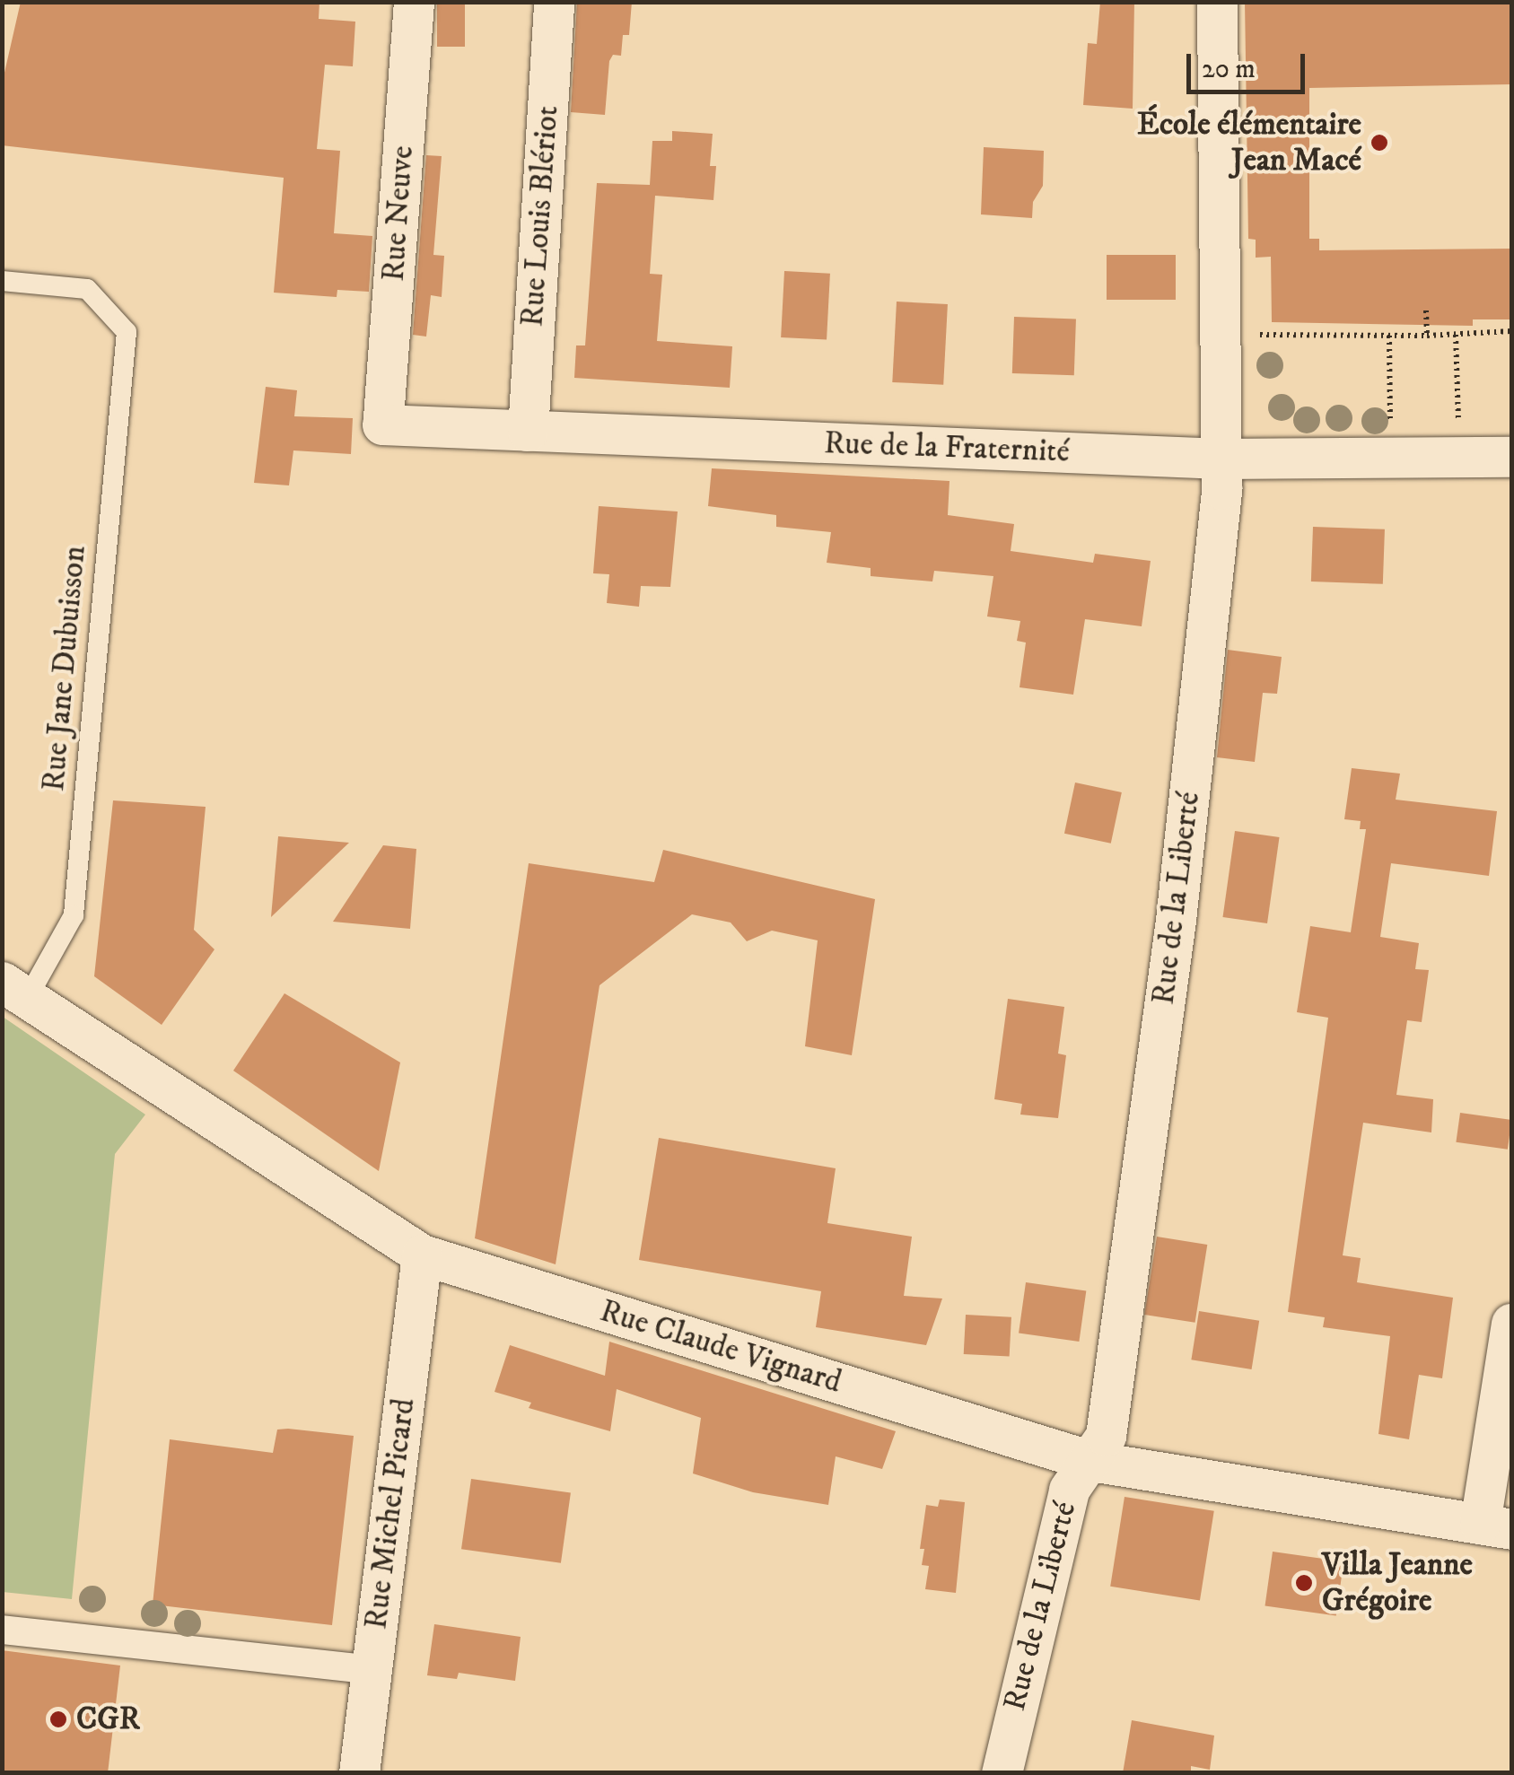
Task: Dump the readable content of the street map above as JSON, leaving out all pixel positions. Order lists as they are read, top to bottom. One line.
{"streets":{"street":["Rue Neuve","Rue Louis Blériot","Rue de la Fraternité","Rue de la Liberté","Rue Claude Vignard","Rue Michel Picard"],"lane":["Rue Jane Dubuisson"]},"crossings":[["Rue Neuve","Rue de la Fraternité"],["Rue Louis Blériot","Rue de la Fraternité"],["Rue de la Fraternité","Rue de la Liberté"],["Rue Jane Dubuisson","Rue Claude Vignard"],["Rue de la Liberté","Rue Claude Vignard"],["Rue Claude Vignard","Rue Michel Picard"]],"places":["École élémentaire Jean Macé","Villa Jeanne Grégoire","CGR"],"scale_bar":"20 m"}
